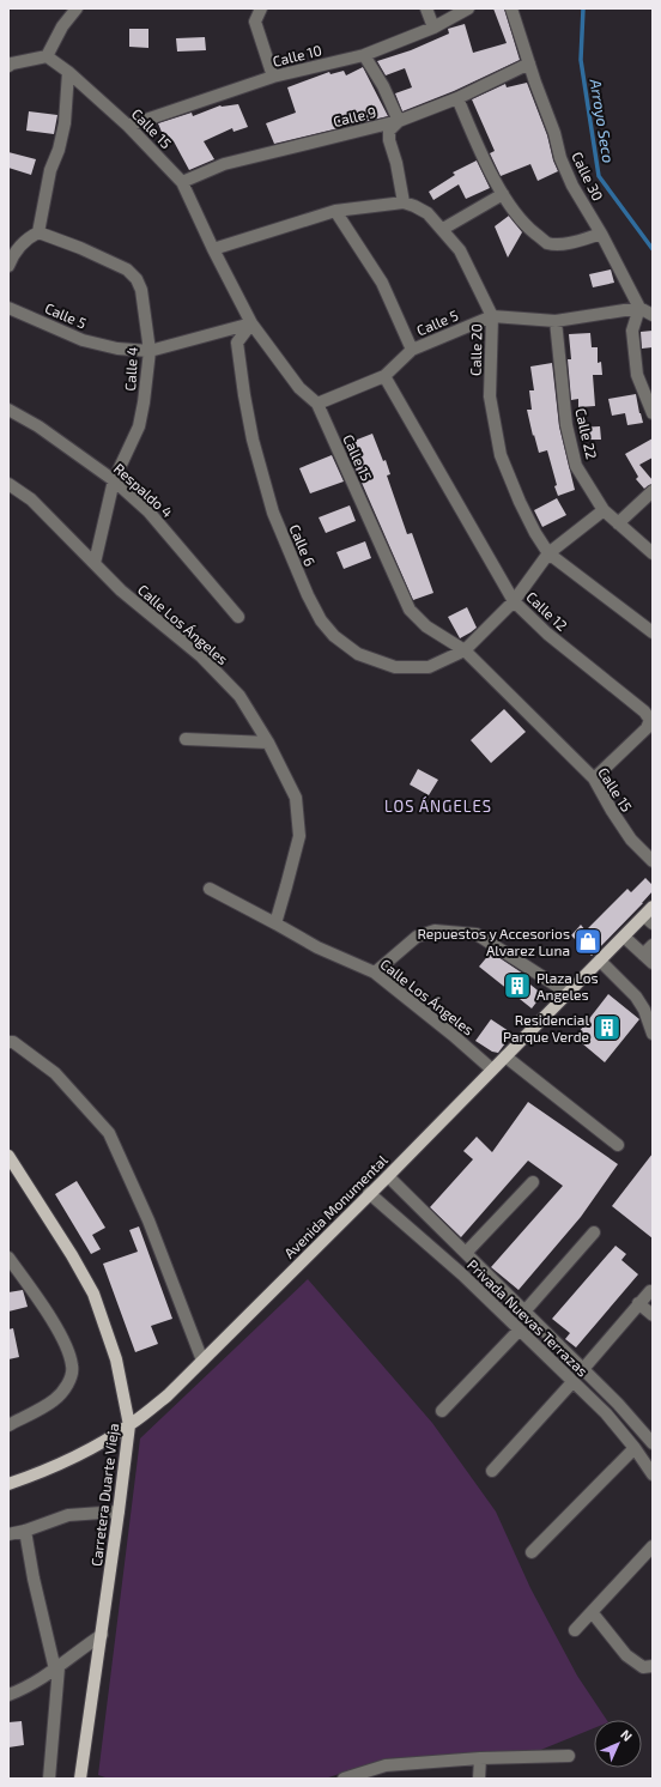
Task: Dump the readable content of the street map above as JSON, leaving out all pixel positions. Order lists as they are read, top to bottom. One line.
{"streets":{"main road":["Avenida Monumental","Carretera Duarte Vieja"],"street":["Calle 10","Calle 9","Calle 15","Calle 30","Calle 5","Calle 20","Calle 4","Calle 22","Respaldo 4","Calle 6","Calle 12","Calle Los Ángeles","Privada Nuevas Terrazas"]},"crossings":[["Calle 10","Calle 15"],["Calle 9","Calle 15"],["Calle 9","Calle 30"],["Calle 15","Calle 5"],["Calle 15","Calle 6"],["Calle 15","Calle 12"],["Calle 30","Calle 5"],["Calle 5","Calle 20"],["Calle 5","Calle 4"],["Calle 5","Calle 22"],["Calle 5","Calle 6"],["Calle 5","Calle 12"],["Calle 20","Calle 6"],["Calle 4","Respaldo 4"],["Calle 4","Calle Los Ángeles"],["Calle 22","Calle 6"],["Calle 6","Calle 12"],["Calle Los Ángeles","Avenida Monumental"],["Avenida Monumental","Privada Nuevas Terrazas"],["Avenida Monumental","Carretera Duarte Vieja"]],"districts":["LOS ÁNGELES"],"water":["Arroyo Seco"],"places":{"shop":["Repuestos y Accesorios Alvarez Luna"],"building":["Plaza Los Angeles","Residencial Parque Verde"]},"north":"top right"}
